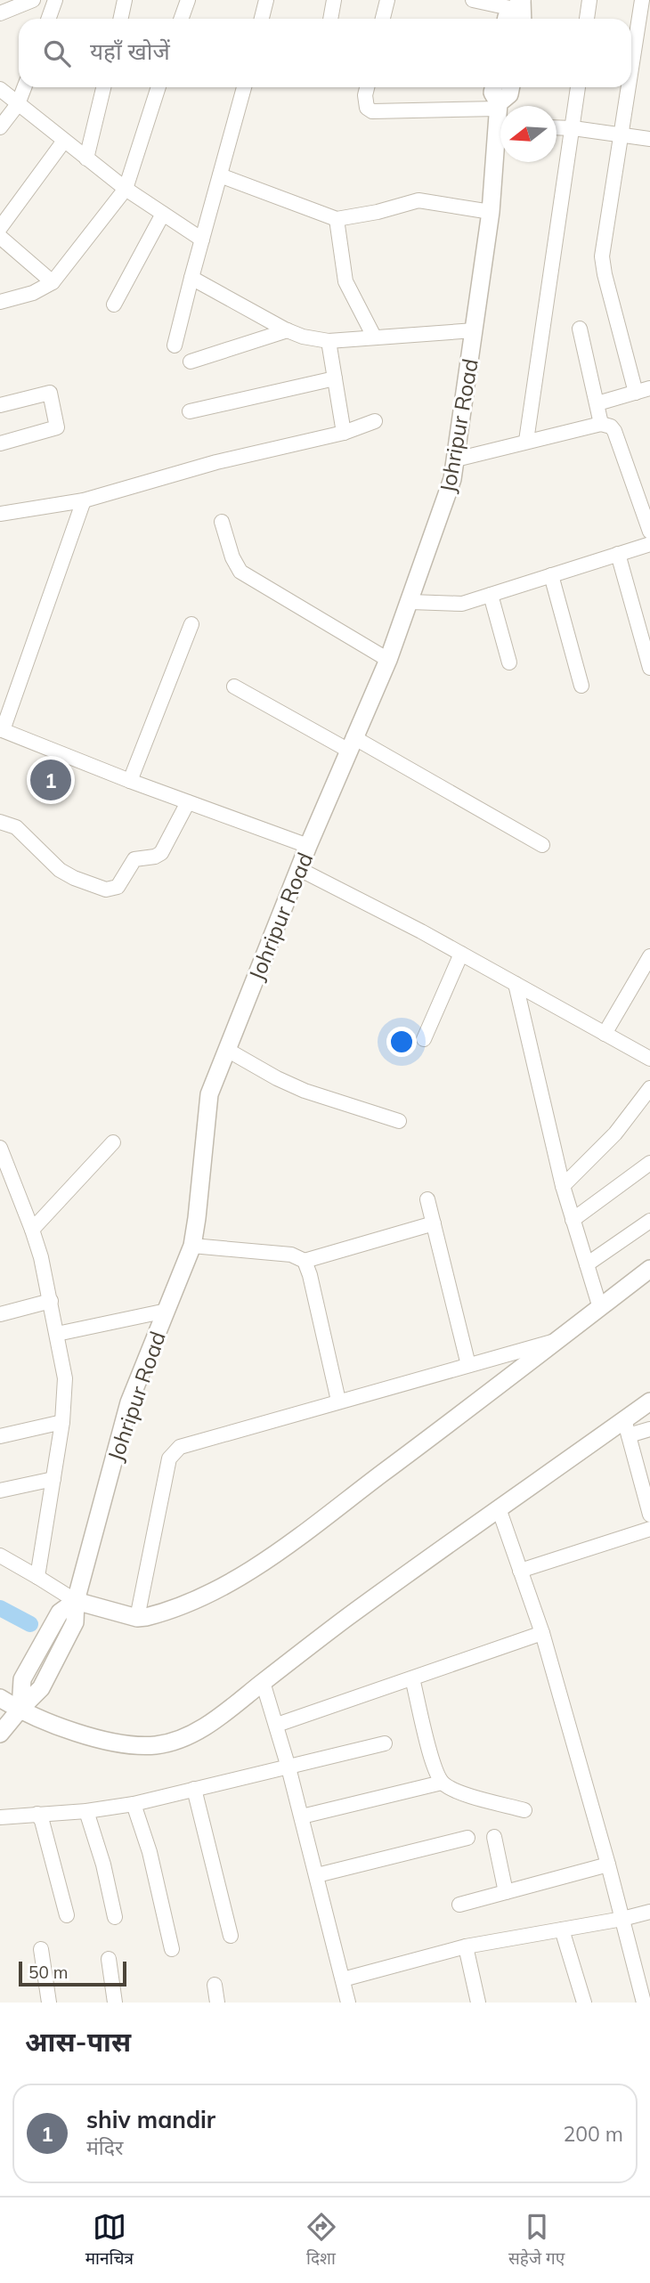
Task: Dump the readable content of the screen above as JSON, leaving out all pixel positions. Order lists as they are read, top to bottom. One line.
{"streets":{"street":["Johripur Road"]},"scale_bar":"50 m","north":"left","page":{"search":"यहाँ खोजें","pins":"1","scale":"50 m","heading":"आस-पास","list":[{"mark":"1","name":"shiv mandir","note":"मंदिर","value":"200 m"}],"nav":["मानचित्र","दिशा","सहेजे गए"]}}
